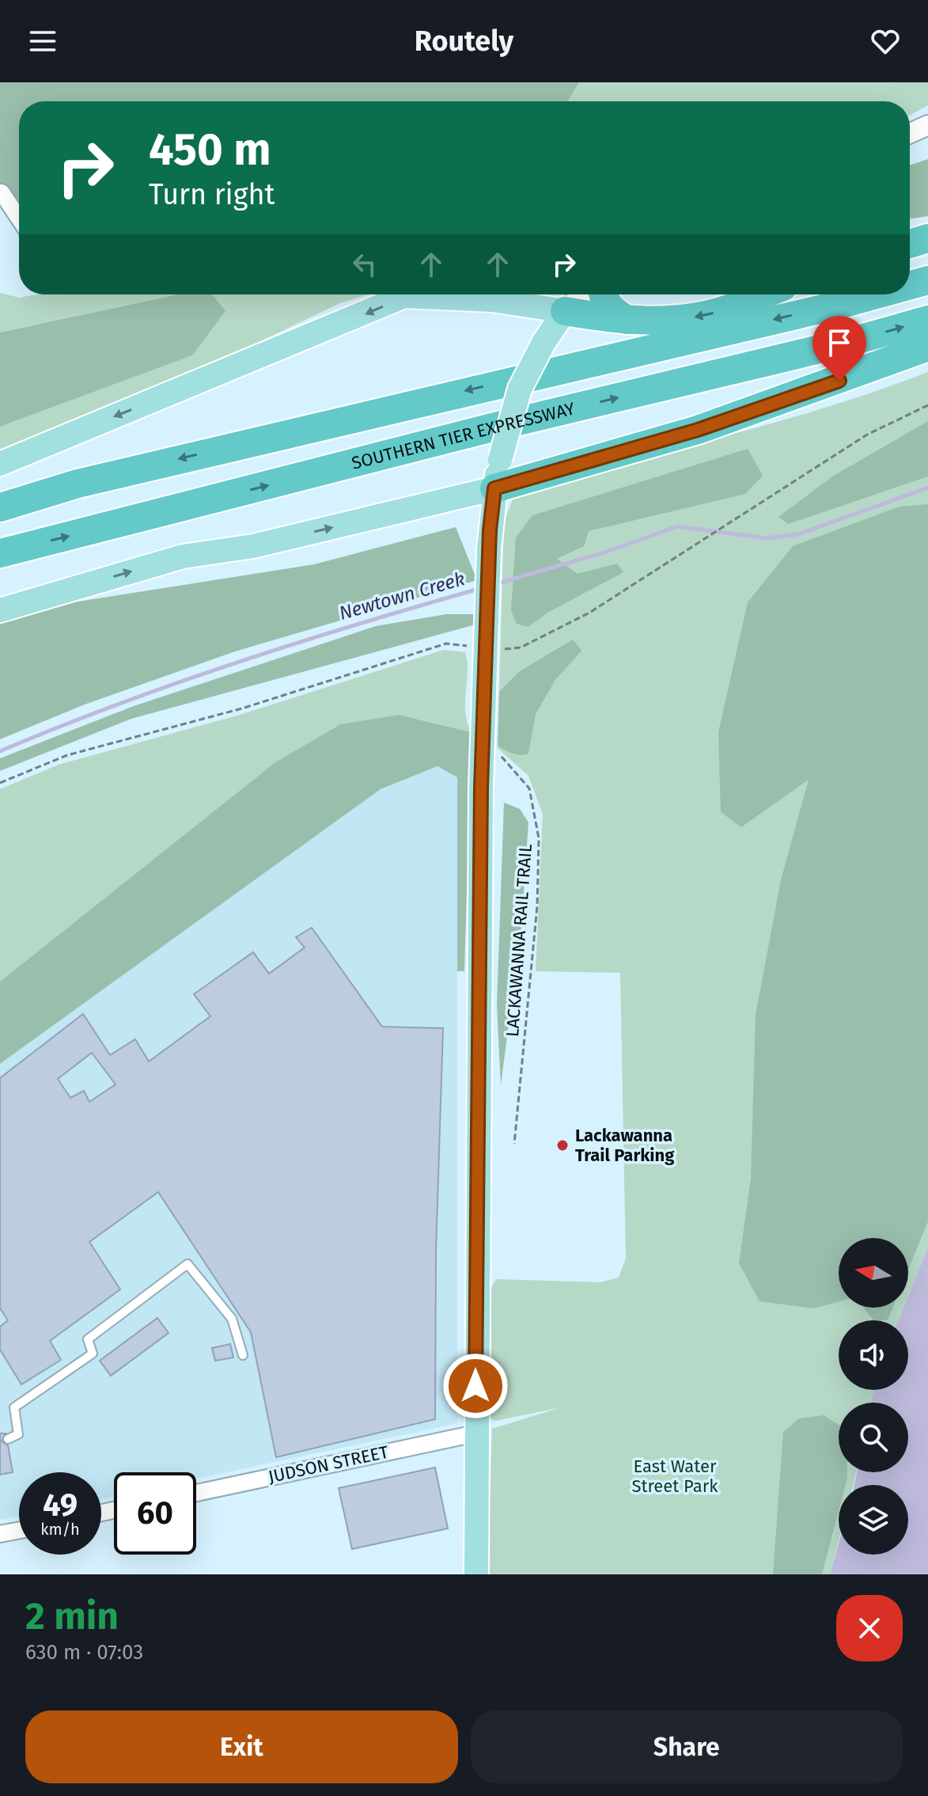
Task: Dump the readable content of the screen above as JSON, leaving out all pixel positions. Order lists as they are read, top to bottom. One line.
{"streets":{"highway":["SOUTHERN TIER EXPRESSWAY"],"street":["JUDSON STREET"],"path":["LACKAWANNA RAIL TRAIL"]},"water":["Newtown Creek"],"parks":["East Water Street Park"],"places":["Lackawanna Trail Parking"],"north":"left","page":{"header":"Routely","turn":["450 m","Turn right"],"speed":"49 km/h","limit":"60","heading":["2 min","630 m · 07:03"],"buttons":["Exit","Share"]}}
